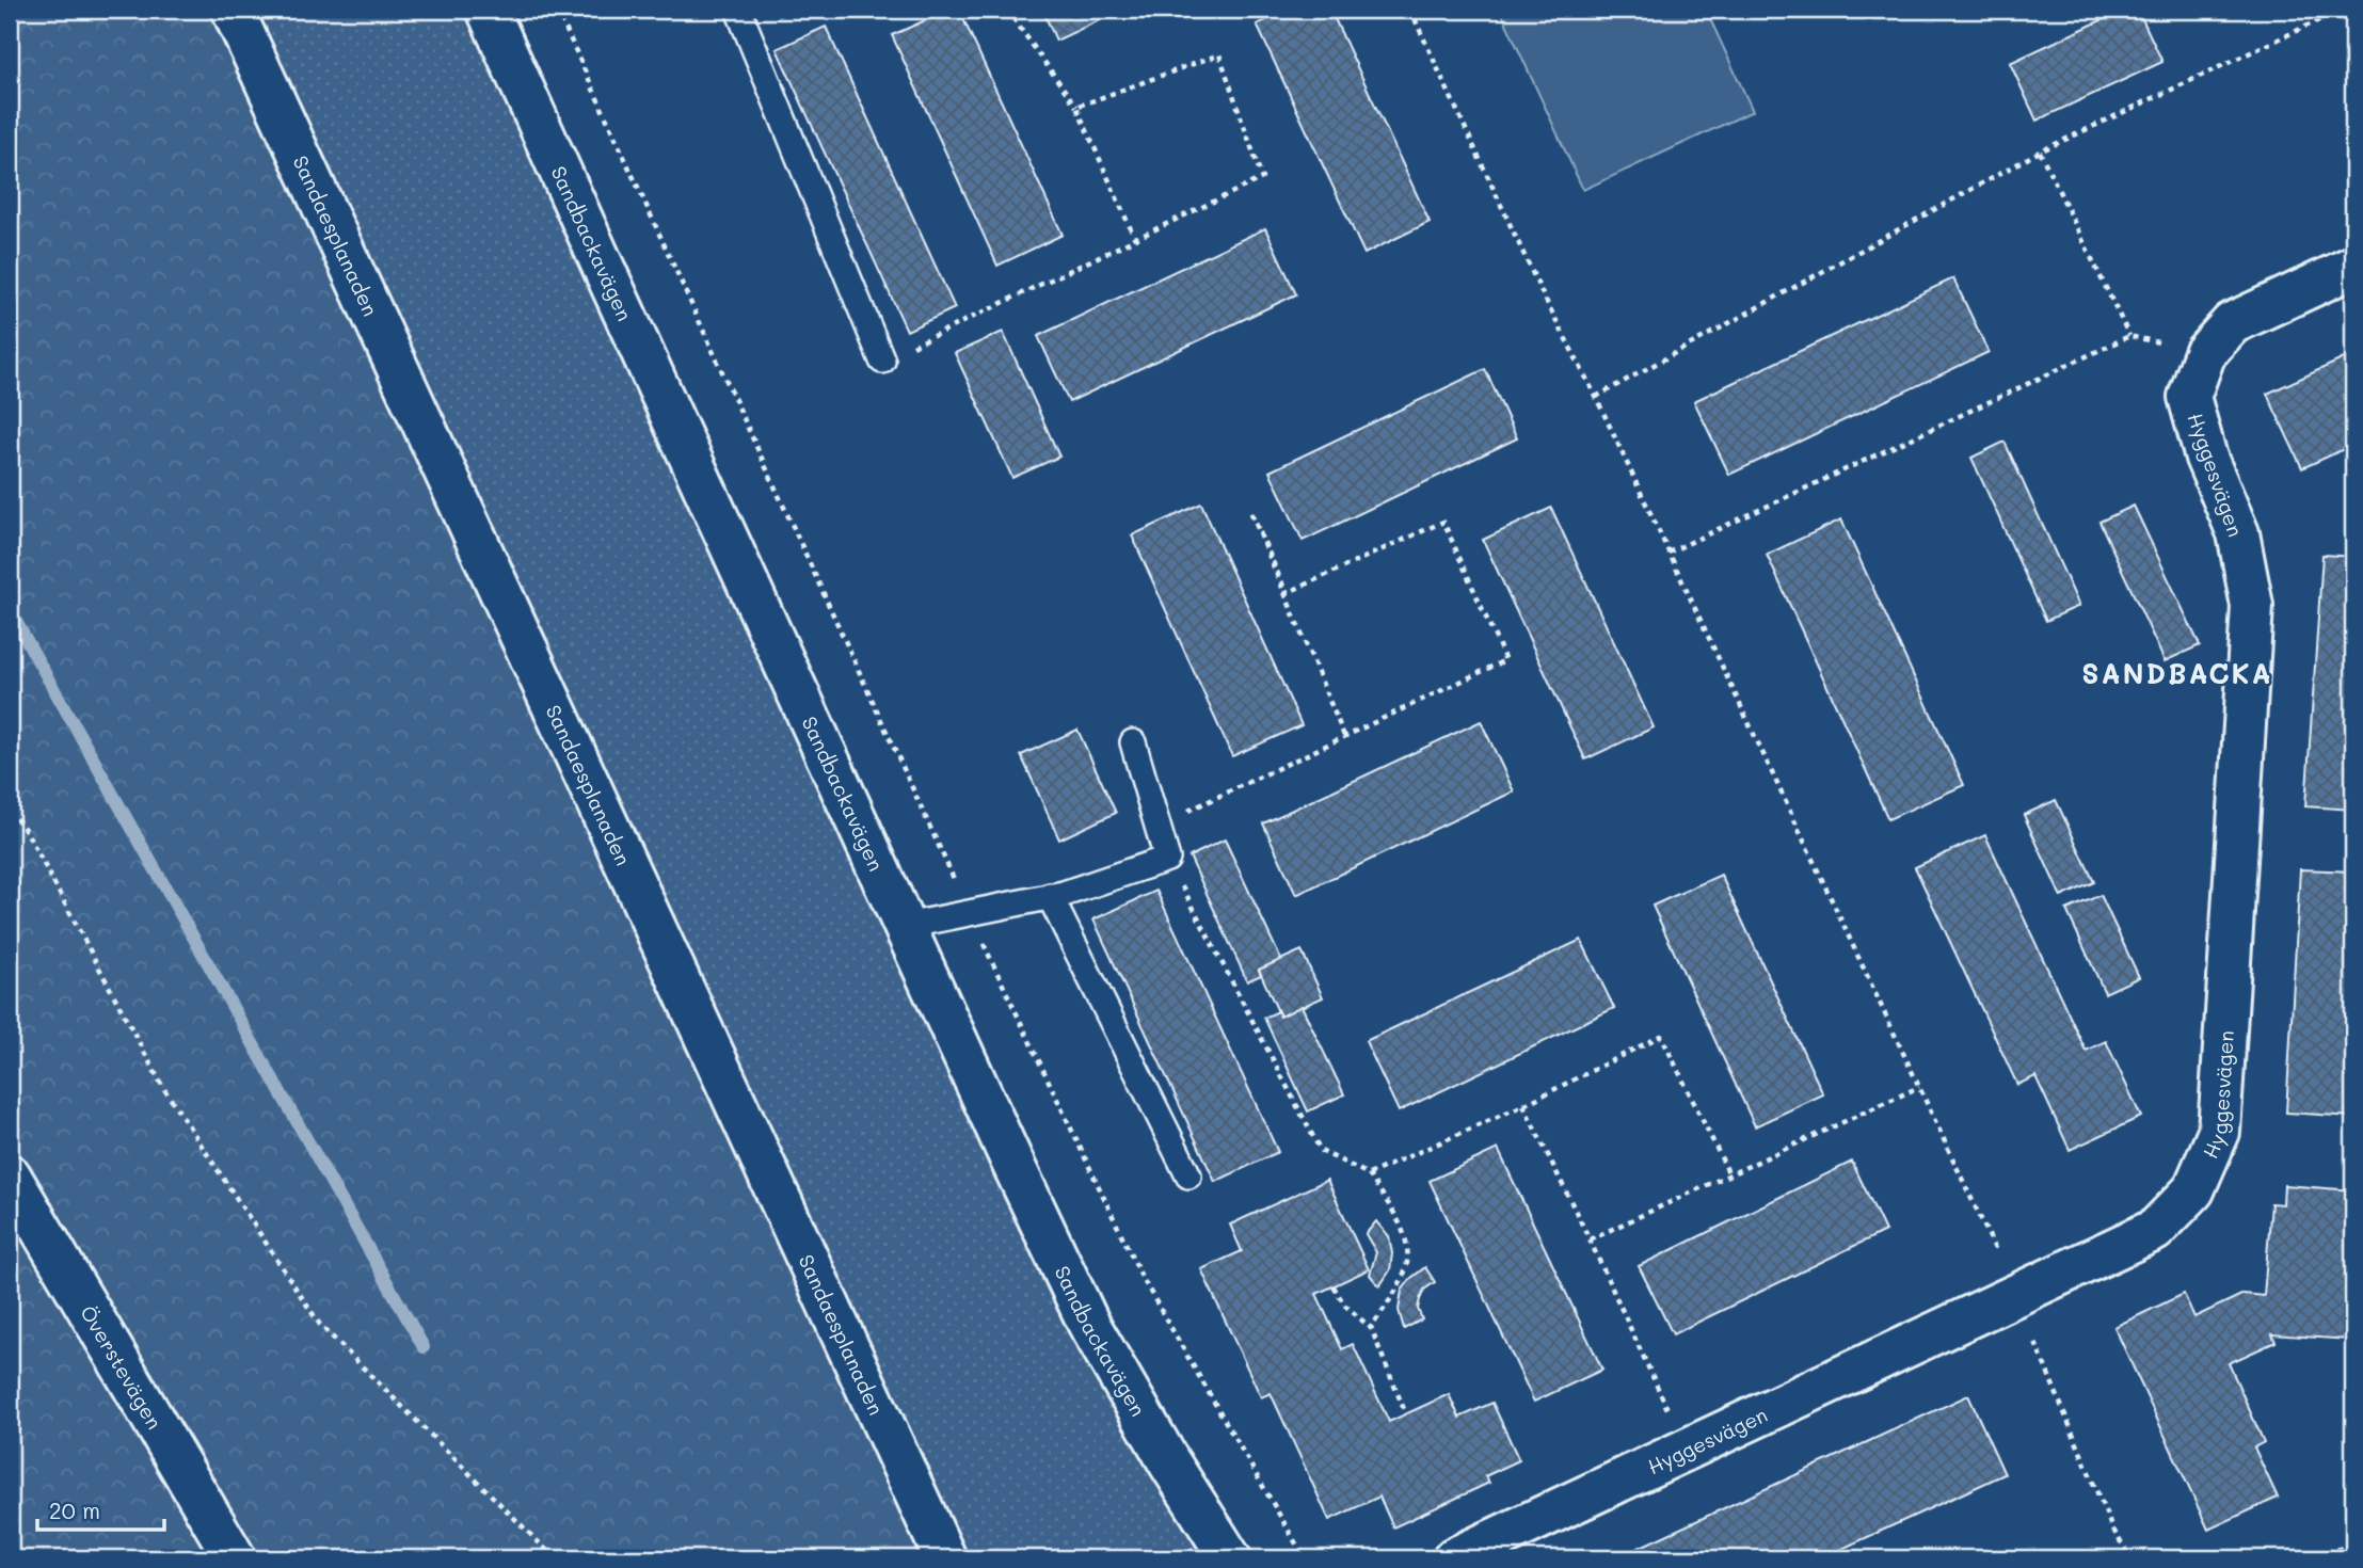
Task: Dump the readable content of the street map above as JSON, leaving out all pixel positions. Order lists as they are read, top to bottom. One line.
{"streets":{"street":["Sandaesplanaden","Sandbackavägen","Hyggesvägen","Överstevägen"]},"districts":["SANDBACKA"],"scale_bar":"20 m"}
